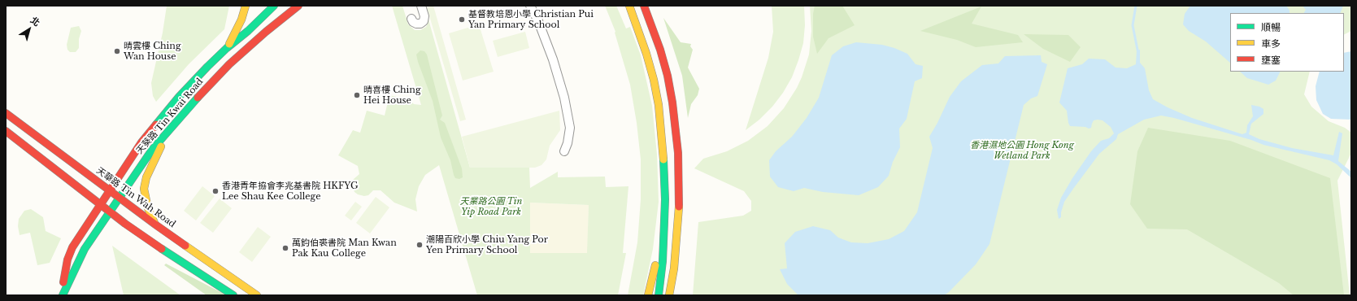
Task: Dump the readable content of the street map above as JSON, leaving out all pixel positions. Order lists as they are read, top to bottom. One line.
{"streets":{"main road":["天葵路 Tin Kwai Road","天華路 Tin Wah Road"]},"crossings":[["天葵路 Tin Kwai Road","天華路 Tin Wah Road"]],"parks":["香港濕地公園 Hong Kong Wetland Park","天業路公園 Tin Yip Road Park"],"places":["基督教培恩小學 Christian Pui Yan Primary School","晴雲樓 Ching Wan House","晴喜樓 Ching Hei House","香港青年拹會李兆基書院 HKFYG Lee Shau Kee College","潮陽百欣小學 Chiu Yang Por Yen Primary School","萬鈞伯裘書院 Man Kwan Pak Kau College"],"legend":["順暢","車多","壅塞"],"north":"top right"}
